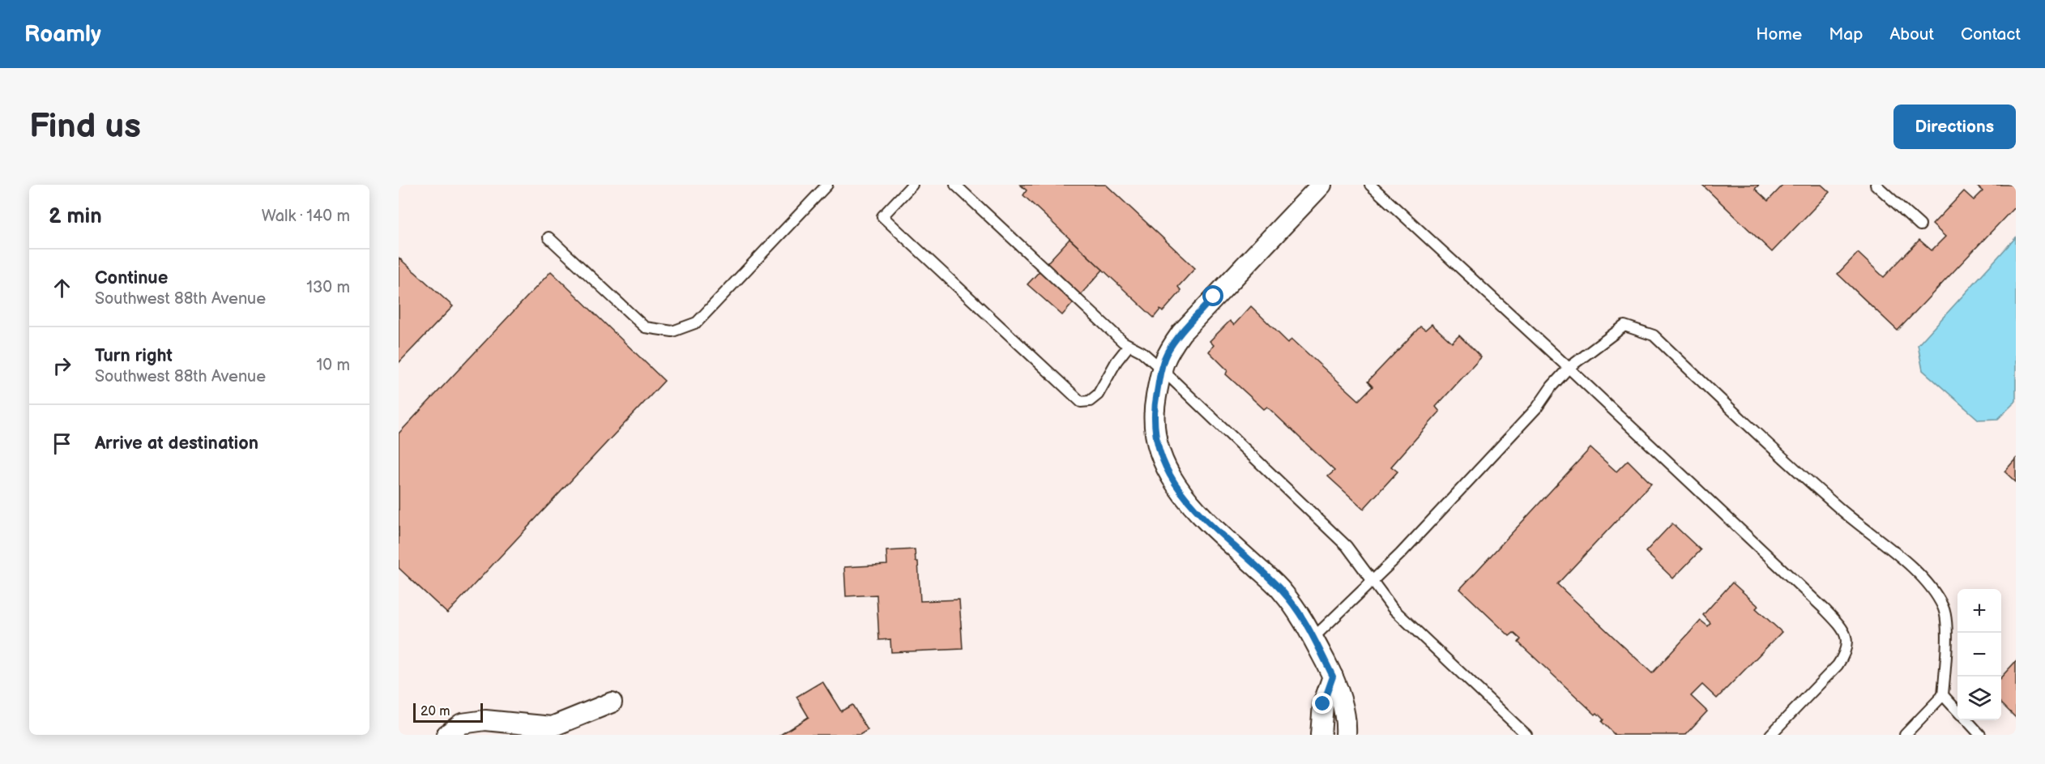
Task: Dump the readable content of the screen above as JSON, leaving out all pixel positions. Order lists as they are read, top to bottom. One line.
{"scale_bar":"20 m","page":{"header":"Roamly","nav":["Home","Map","About","Contact"],"buttons":"Directions","title":"Find us","heading":["2 min","Walk · 140 m"],"list":[["Continue","Southwest 88th Avenue","130 m"],["Turn right","Southwest 88th Avenue","10 m"],"Arrive at destination"],"map_buttons":["+","−"],"scale":"20 m"}}
